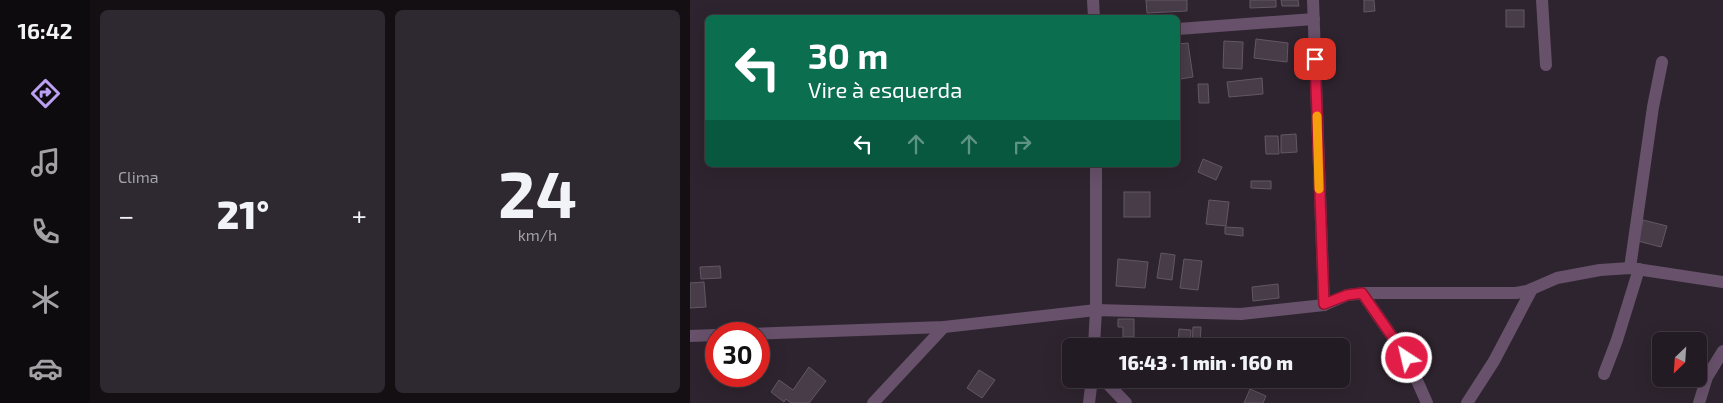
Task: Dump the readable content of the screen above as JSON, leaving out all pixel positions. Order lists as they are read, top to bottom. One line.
{"north":"bottom left","page":{"tabs":"16:42","tile":["Clima",["24","km/h"]],"turn":["30 m","Vire à esquerda"],"heat":["−","21°","+"],"limit":"30","trip":"16:43 · 1 min · 160 m"}}
